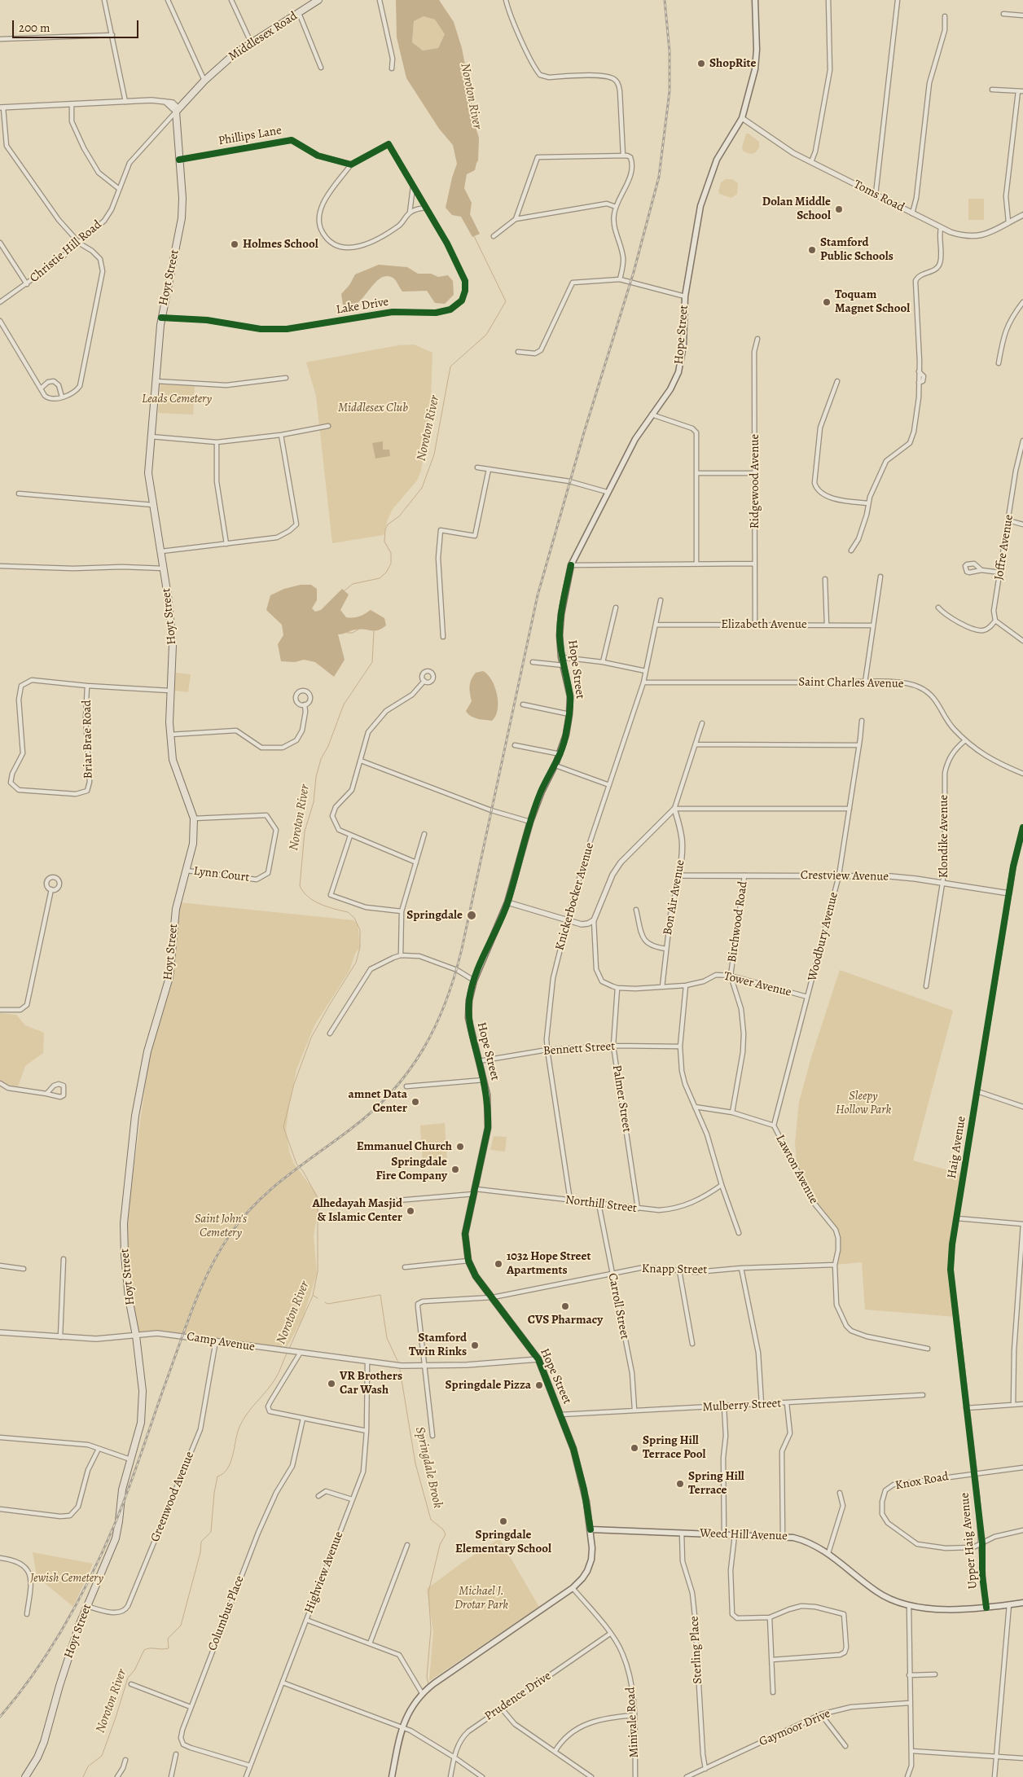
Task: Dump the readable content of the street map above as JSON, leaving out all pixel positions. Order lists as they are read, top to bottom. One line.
{"streets":{"main road":["Middlesex Road","Hoyt Street","Hope Street","Weed Hill Avenue"],"street":["Phillips Lane","Toms Road","Christie Hill Road","Lake Drive","Ridgewood Avenue","Joffre Avenue","Elizabeth Avenue","Saint Charles Avenue","Briar Brae Road","Klondike Avenue","Lynn Court","Crestview Avenue","Knickerbocker Avenue","Bon Air Avenue","Birchwood Road","Woodbury Avenue","Tower Avenue","Bennett Street","Palmer Street","Haig Avenue","Lawton Avenue","Northill Street","Knapp Street","Carroll Street","Camp Avenue","Mulberry Street","Knox Road","Greenwood Avenue","Upper Haig Avenue","Highview Avenue","Columbus Place","Sterling Place","Prudence Drive","Minivale Road","Gaymoor Drive"]},"crossings":[["Middlesex Road","Christie Hill Road"],["Middlesex Road","Hoyt Street"],["Phillips Lane","Hoyt Street"],["Toms Road","Hope Street"],["Christie Hill Road","Hoyt Street"],["Hoyt Street","Lake Drive"],["Hoyt Street","Briar Brae Road"],["Hoyt Street","Lynn Court"],["Hoyt Street","Camp Avenue"],["Hoyt Street","Greenwood Avenue"],["Hope Street","Bennett Street"],["Hope Street","Northill Street"],["Hope Street","Knapp Street"],["Hope Street","Camp Avenue"],["Hope Street","Mulberry Street"],["Hope Street","Weed Hill Avenue"],["Hope Street","Minivale Road"],["Ridgewood Avenue","Elizabeth Avenue"],["Elizabeth Avenue","Knickerbocker Avenue"],["Saint Charles Avenue","Klondike Avenue"],["Saint Charles Avenue","Knickerbocker Avenue"],["Klondike Avenue","Crestview Avenue"],["Crestview Avenue","Bon Air Avenue"],["Crestview Avenue","Birchwood Road"],["Crestview Avenue","Woodbury Avenue"],["Crestview Avenue","Haig Avenue"],["Knickerbocker Avenue","Bennett Street"],["Knickerbocker Avenue","Northill Street"],["Bon Air Avenue","Tower Avenue"],["Birchwood Road","Tower Avenue"],["Birchwood Road","Lawton Avenue"],["Woodbury Avenue","Tower Avenue"],["Woodbury Avenue","Lawton Avenue"],["Tower Avenue","Palmer Street"],["Bennett Street","Palmer Street"],["Palmer Street","Northill Street"],["Haig Avenue","Knox Road"],["Haig Avenue","Upper Haig Avenue"],["Lawton Avenue","Knapp Street"],["Northill Street","Carroll Street"],["Knapp Street","Carroll Street"],["Knapp Street","Camp Avenue"],["Carroll Street","Mulberry Street"],["Camp Avenue","Greenwood Avenue"],["Camp Avenue","Highview Avenue"],["Knox Road","Upper Haig Avenue"],["Weed Hill Avenue","Upper Haig Avenue"],["Weed Hill Avenue","Sterling Place"],["Highview Avenue","Columbus Place"],["Sterling Place","Gaymoor Drive"],["Prudence Drive","Minivale Road"]],"water":["Noroton River","Springdale Brook"],"parks":["Leads Cemetery","Middlesex Club","Sleepy Hollow Park","Saint John's Cemetery","Jewish Cemetery","Michael J. Drotar Park"],"places":["ShopRite","Dolan Middle School","Holmes School","Stamford Public Schools","Toquam Magnet School","Springdale","amnet Data Center","Emmanuel Church","Springdale Fire Company","Alhedayah Masjid & Islamic Center","1032 Hope Street Apartments","CVS Pharmacy","Stamford Twin Rinks","VR Brothers Car Wash","Springdale Pizza","Spring Hill Terrace Pool","Spring Hill Terrace","Springdale Elementary School"],"scale_bar":"200 m"}
